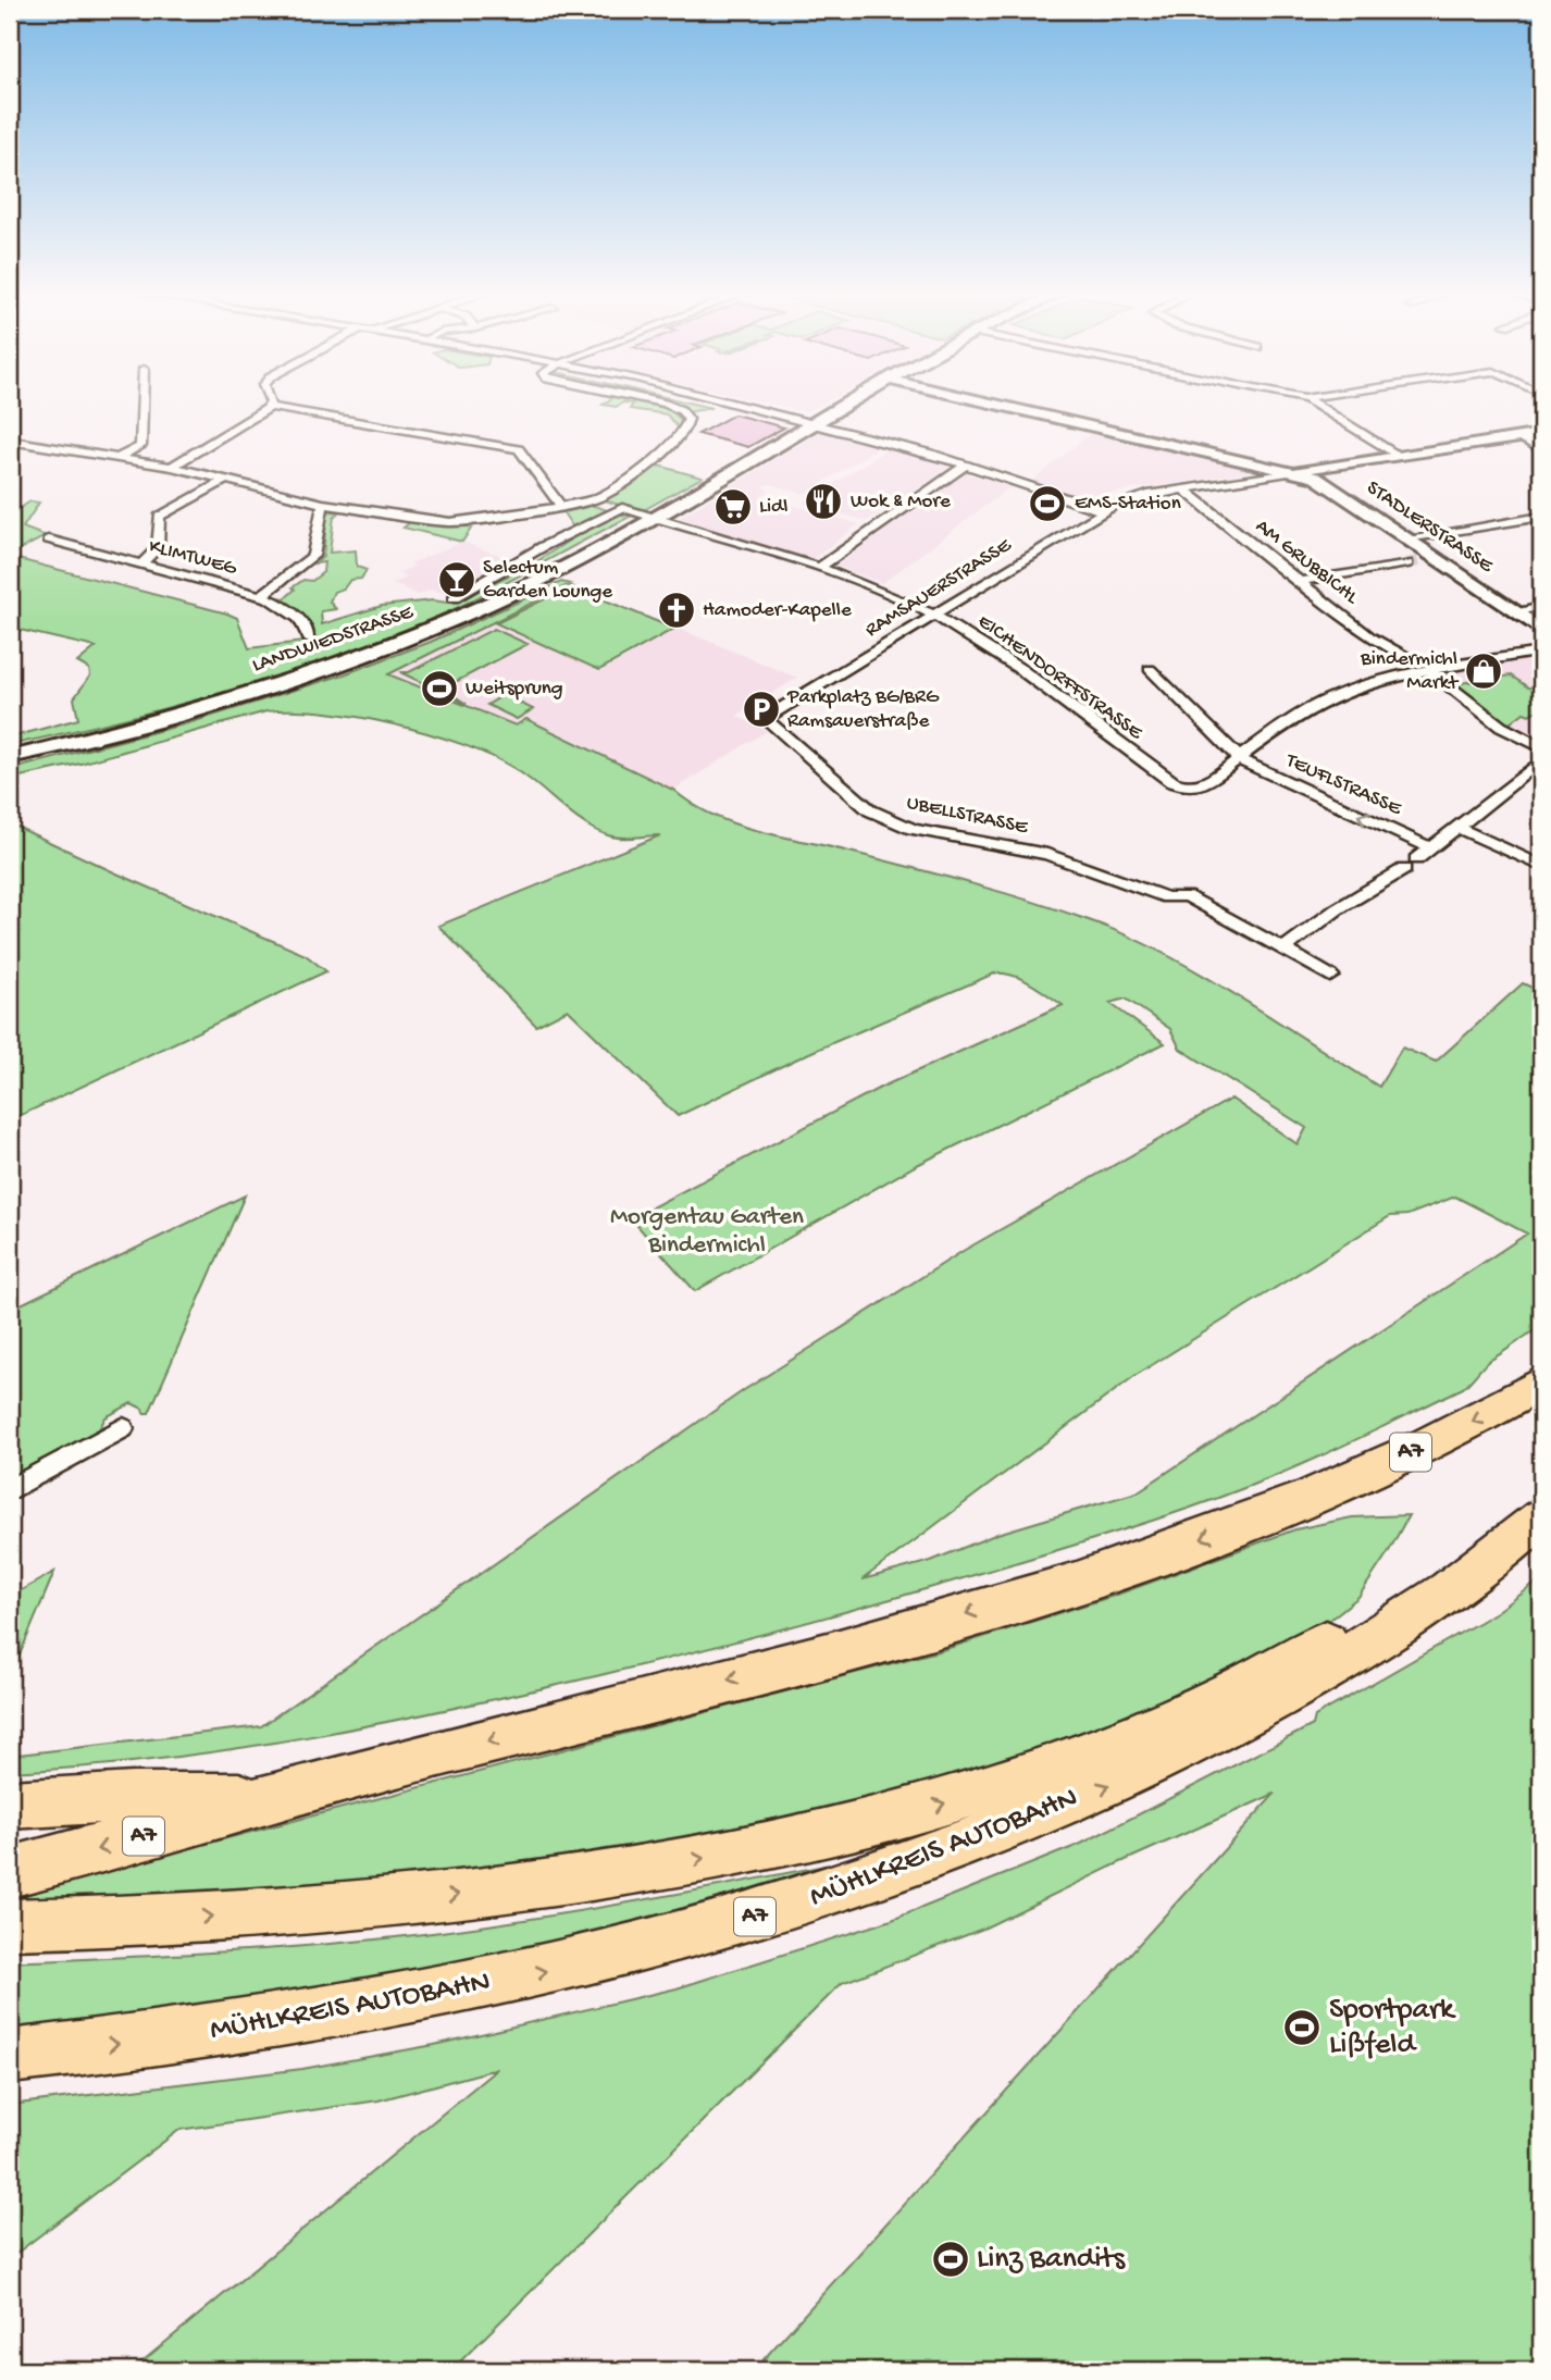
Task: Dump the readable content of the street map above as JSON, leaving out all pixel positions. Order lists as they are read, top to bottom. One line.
{"streets":{"highway":["A7","MÜHLKREIS AUTOBAHN"],"main road":["STADLERSTRASSE","RAMSAUERSTRASSE","LANDWIEDSTRASSE"],"street":["KLIMTWEG","AM GRUBBICHL","EICHENDORFFSTRASSE","TEUFLSTRASSE","UBELLSTRASSE"]},"crossings":[["STADLERSTRASSE","RAMSAUERSTRASSE"],["AM GRUBBICHL","RAMSAUERSTRASSE"],["AM GRUBBICHL","TEUFLSTRASSE"],["RAMSAUERSTRASSE","EICHENDORFFSTRASSE"],["RAMSAUERSTRASSE","UBELLSTRASSE"],["LANDWIEDSTRASSE","EICHENDORFFSTRASSE"],["EICHENDORFFSTRASSE","TEUFLSTRASSE"]],"parks":["Morgentau Garten Bindermichl"],"places":{"restaurant":["Wok & More"],"sports":["EMS-Station","Weitsprung","Sportpark Lißfeld","Linz Bandits"],"supermarket":["Lidl"],"bar":["Selectum Garden Lounge"],"church":["Hamoder-Kapelle"],"shop":["Bindermichl Markt"],"parking":["Parkplatz BG/BRG Ramsauerstraße"]}}
